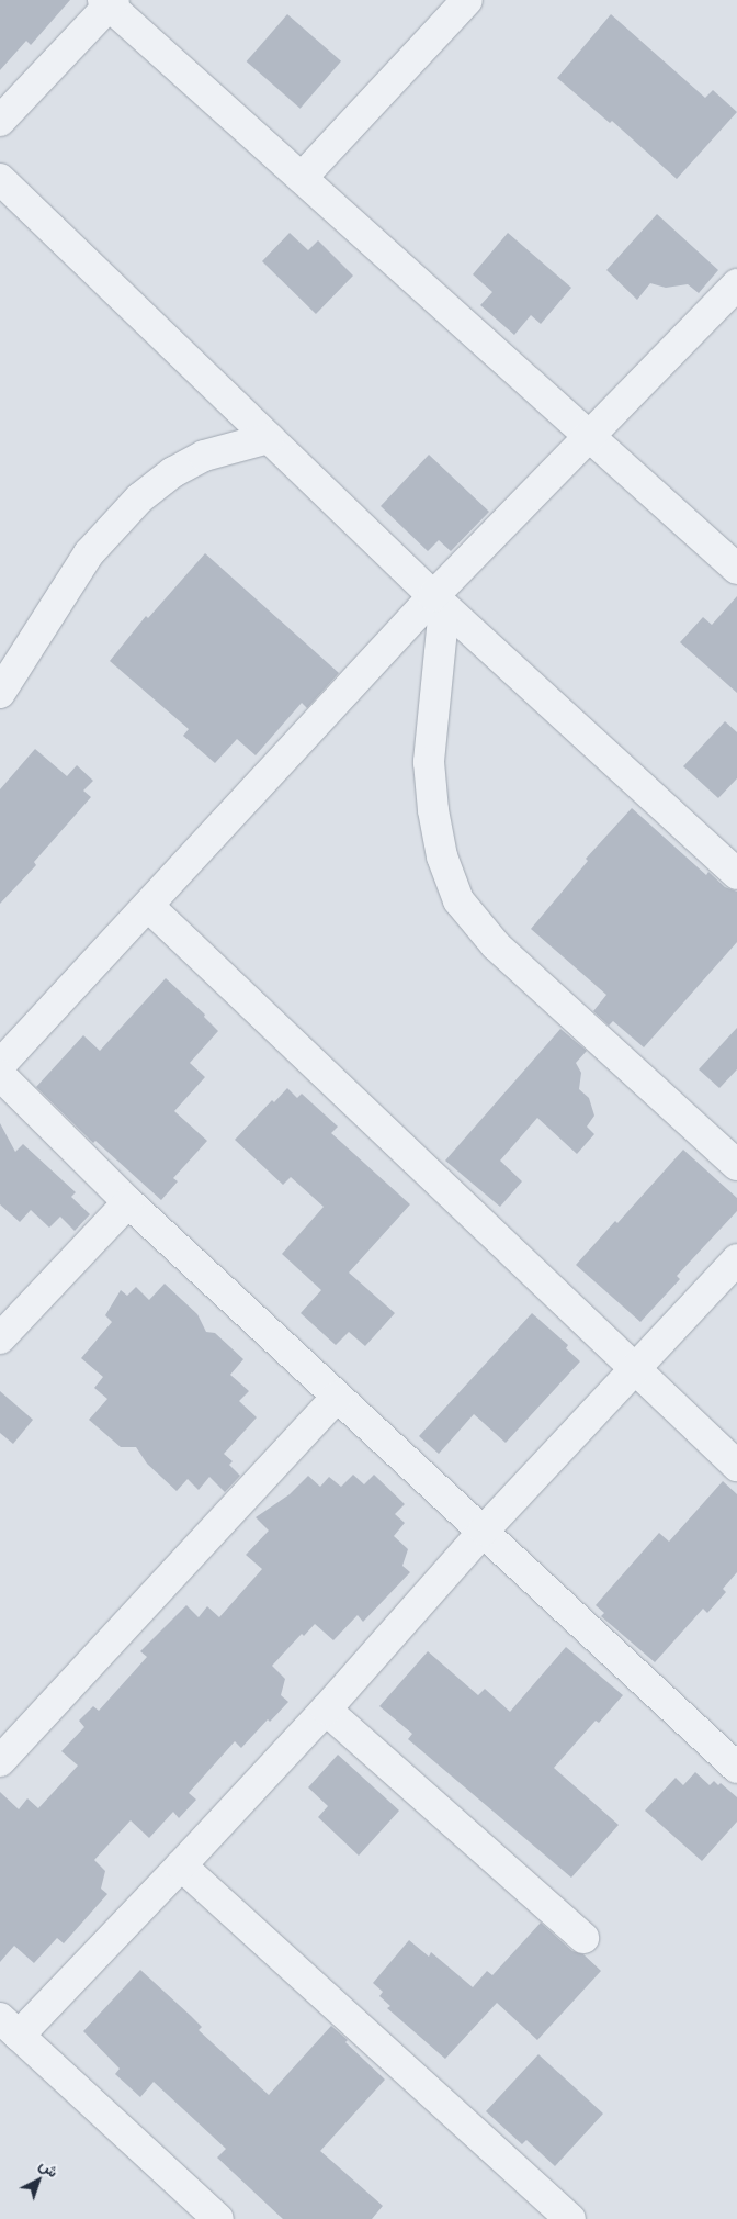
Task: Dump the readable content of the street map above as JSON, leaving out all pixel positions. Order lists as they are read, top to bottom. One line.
{"north":"top right"}
